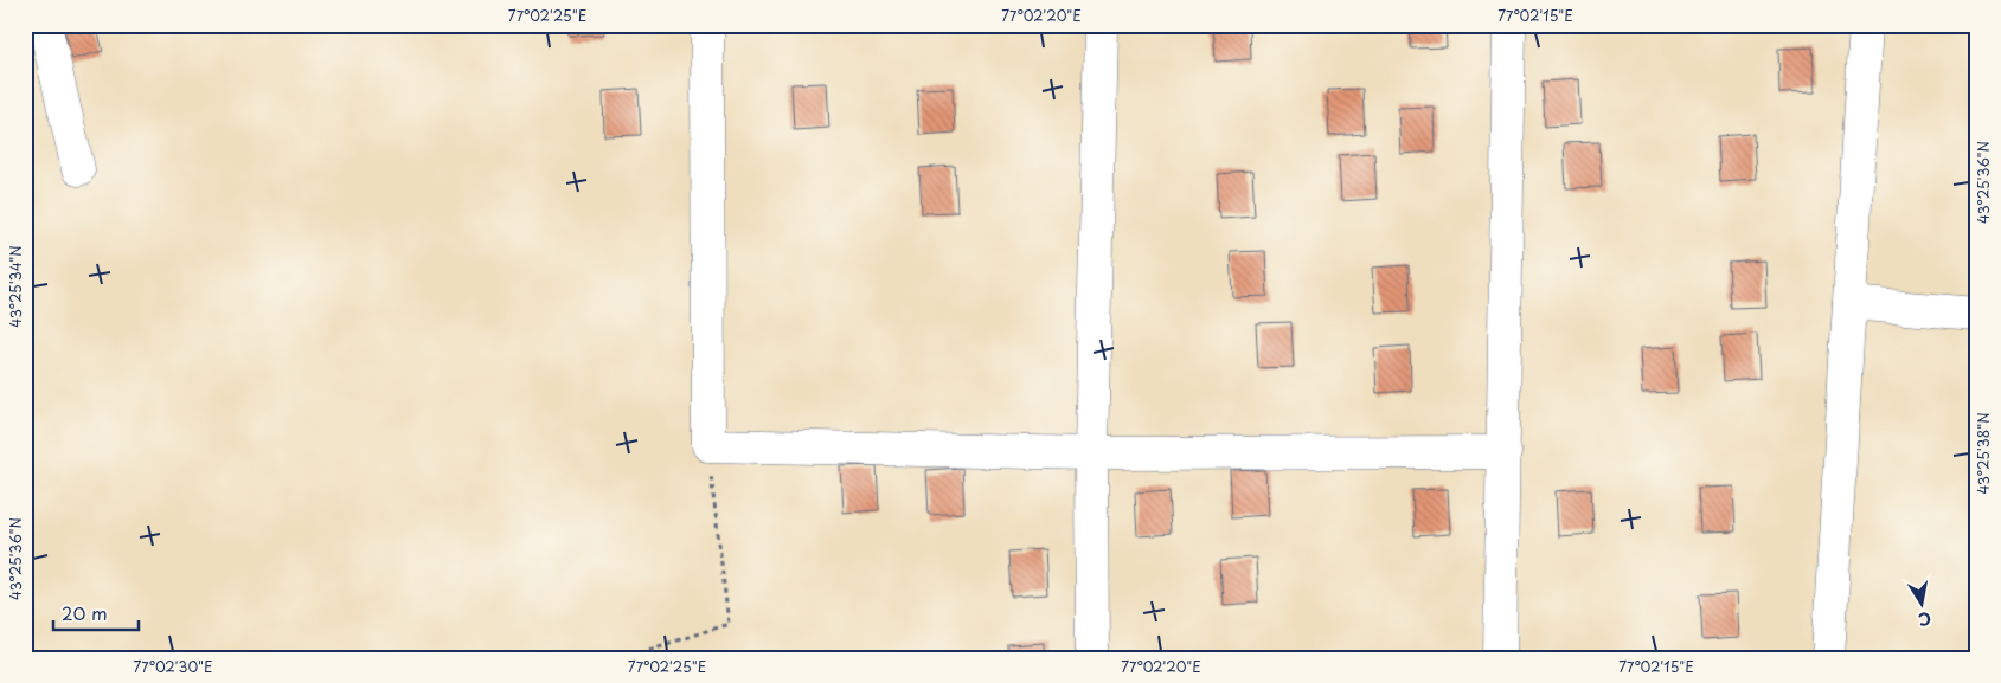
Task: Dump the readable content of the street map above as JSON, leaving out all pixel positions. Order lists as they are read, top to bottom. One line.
{"scale_bar":"20 m","north":"bottom","coordinates":["77°02'25\"E","77°02'20\"E","77°02'15\"E","43°25'36\"N","43°25'34\"N","43°25'38\"N","77°02'30\"E"]}
